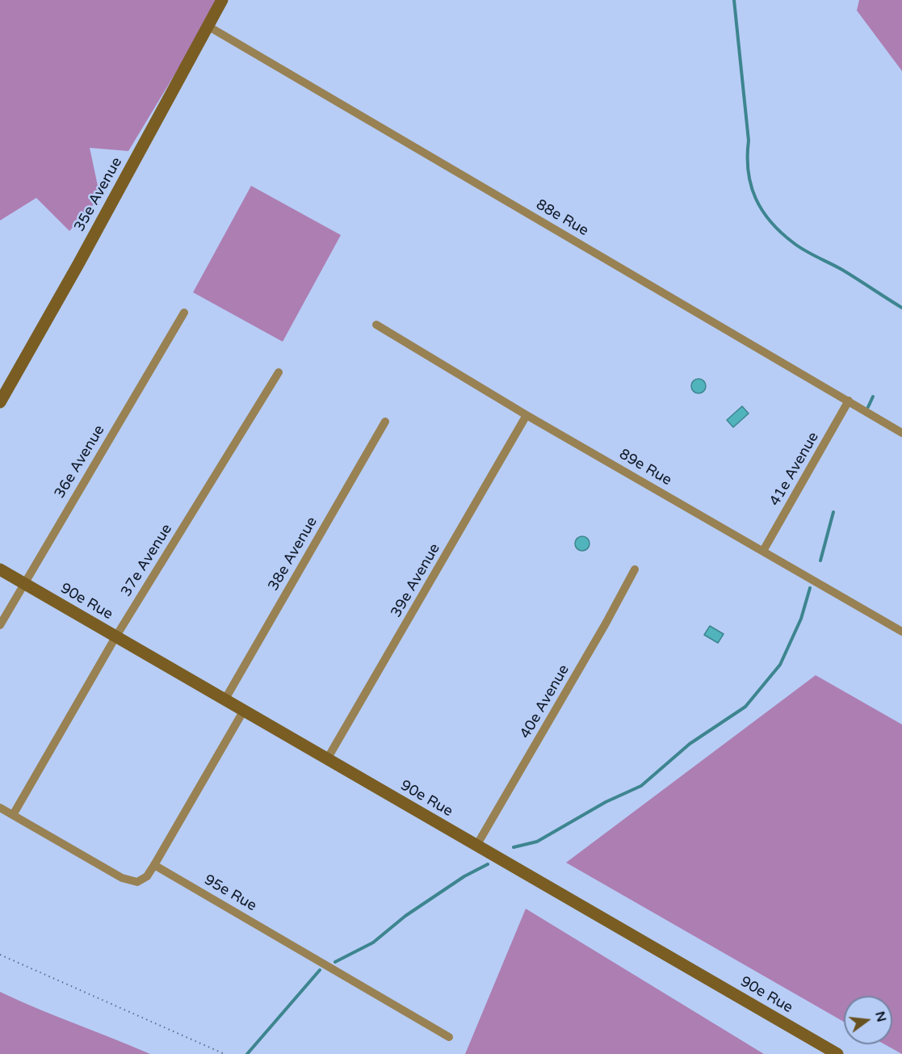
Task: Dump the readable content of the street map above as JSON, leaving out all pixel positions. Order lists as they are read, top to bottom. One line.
{"streets":{"street":["35e Avenue","88e Rue","36e Avenue","89e Rue","41e Avenue","38e Avenue","37e Avenue","39e Avenue","90e Rue","40e Avenue","95e Rue"]},"crossings":[["35e Avenue","88e Rue"],["88e Rue","41e Avenue"],["36e Avenue","90e Rue"],["89e Rue","41e Avenue"],["89e Rue","39e Avenue"],["38e Avenue","90e Rue"],["37e Avenue","90e Rue"],["39e Avenue","90e Rue"],["90e Rue","40e Avenue"]],"north":"right"}
